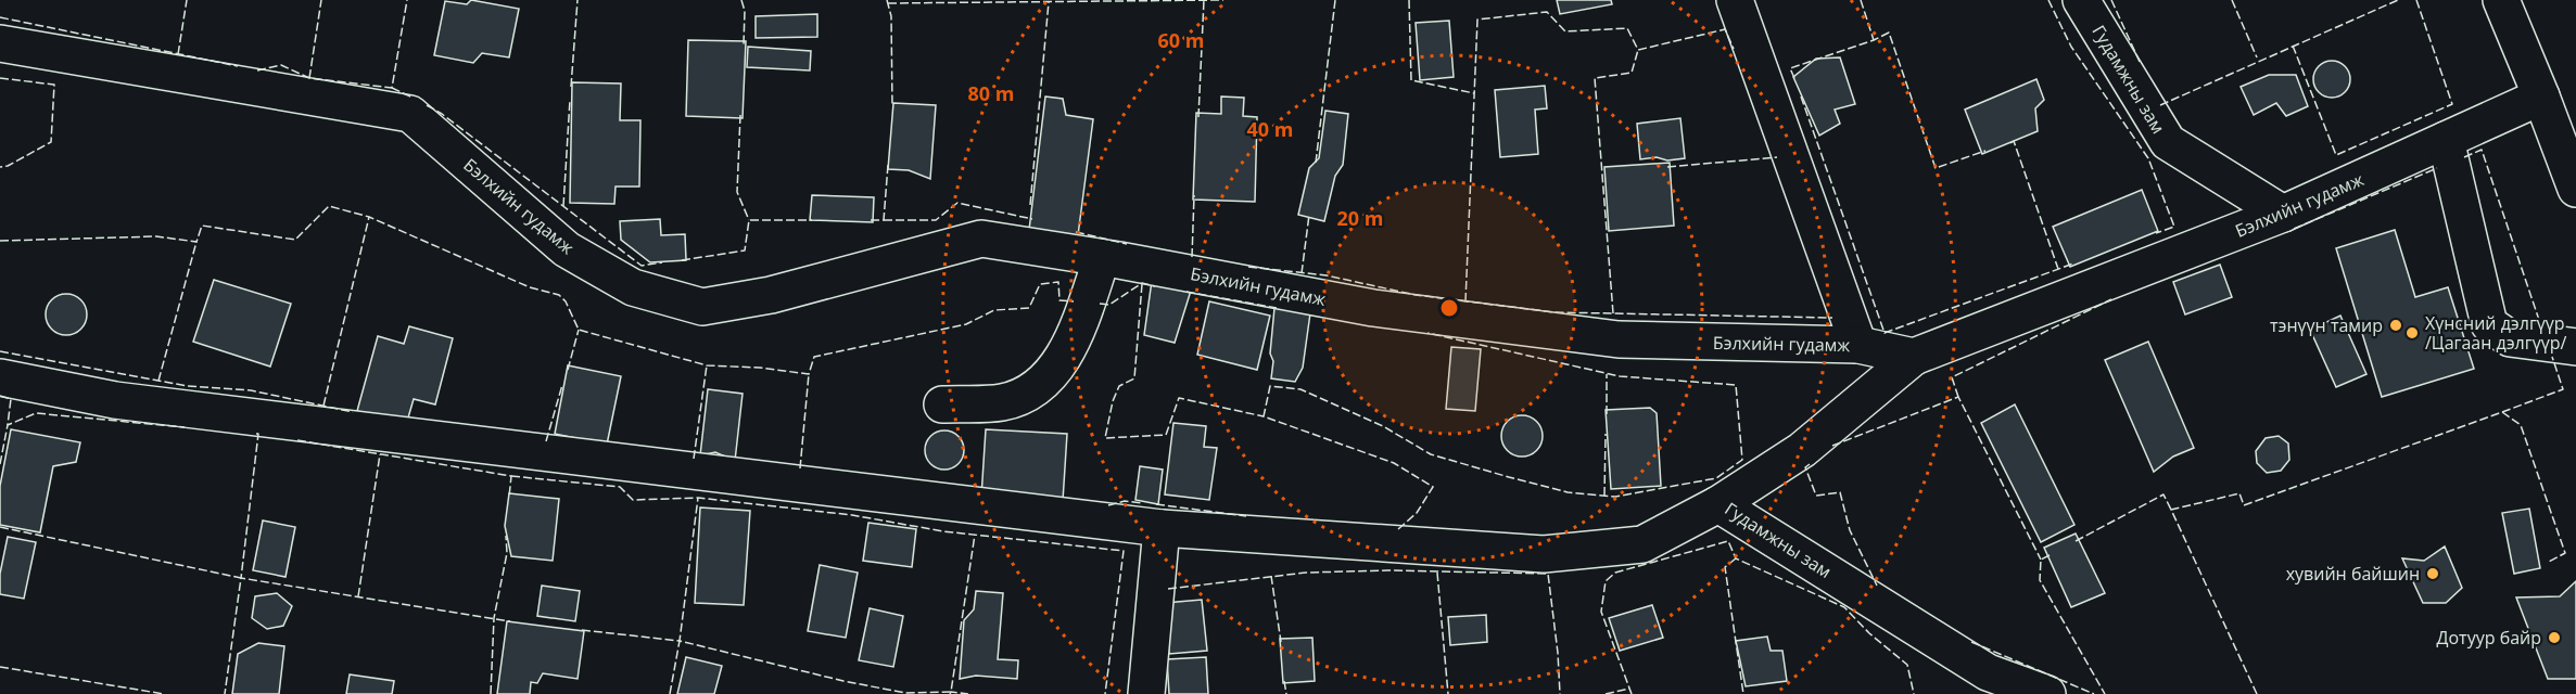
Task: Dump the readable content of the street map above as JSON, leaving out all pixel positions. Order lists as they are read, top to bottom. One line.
{"streets":{"street":["Гудамжны зам","Бэлхийн гудамж"]},"crossings":[["Гудамжны зам","Бэлхийн гудамж"]],"places":["тэнүүн тамир","Хүнсний дэлгүүр /Цагаан дэлгүүр/","хувийн байшин","Дотуур байр"],"rings":["60 m","80 m","40 m","20 m"]}
